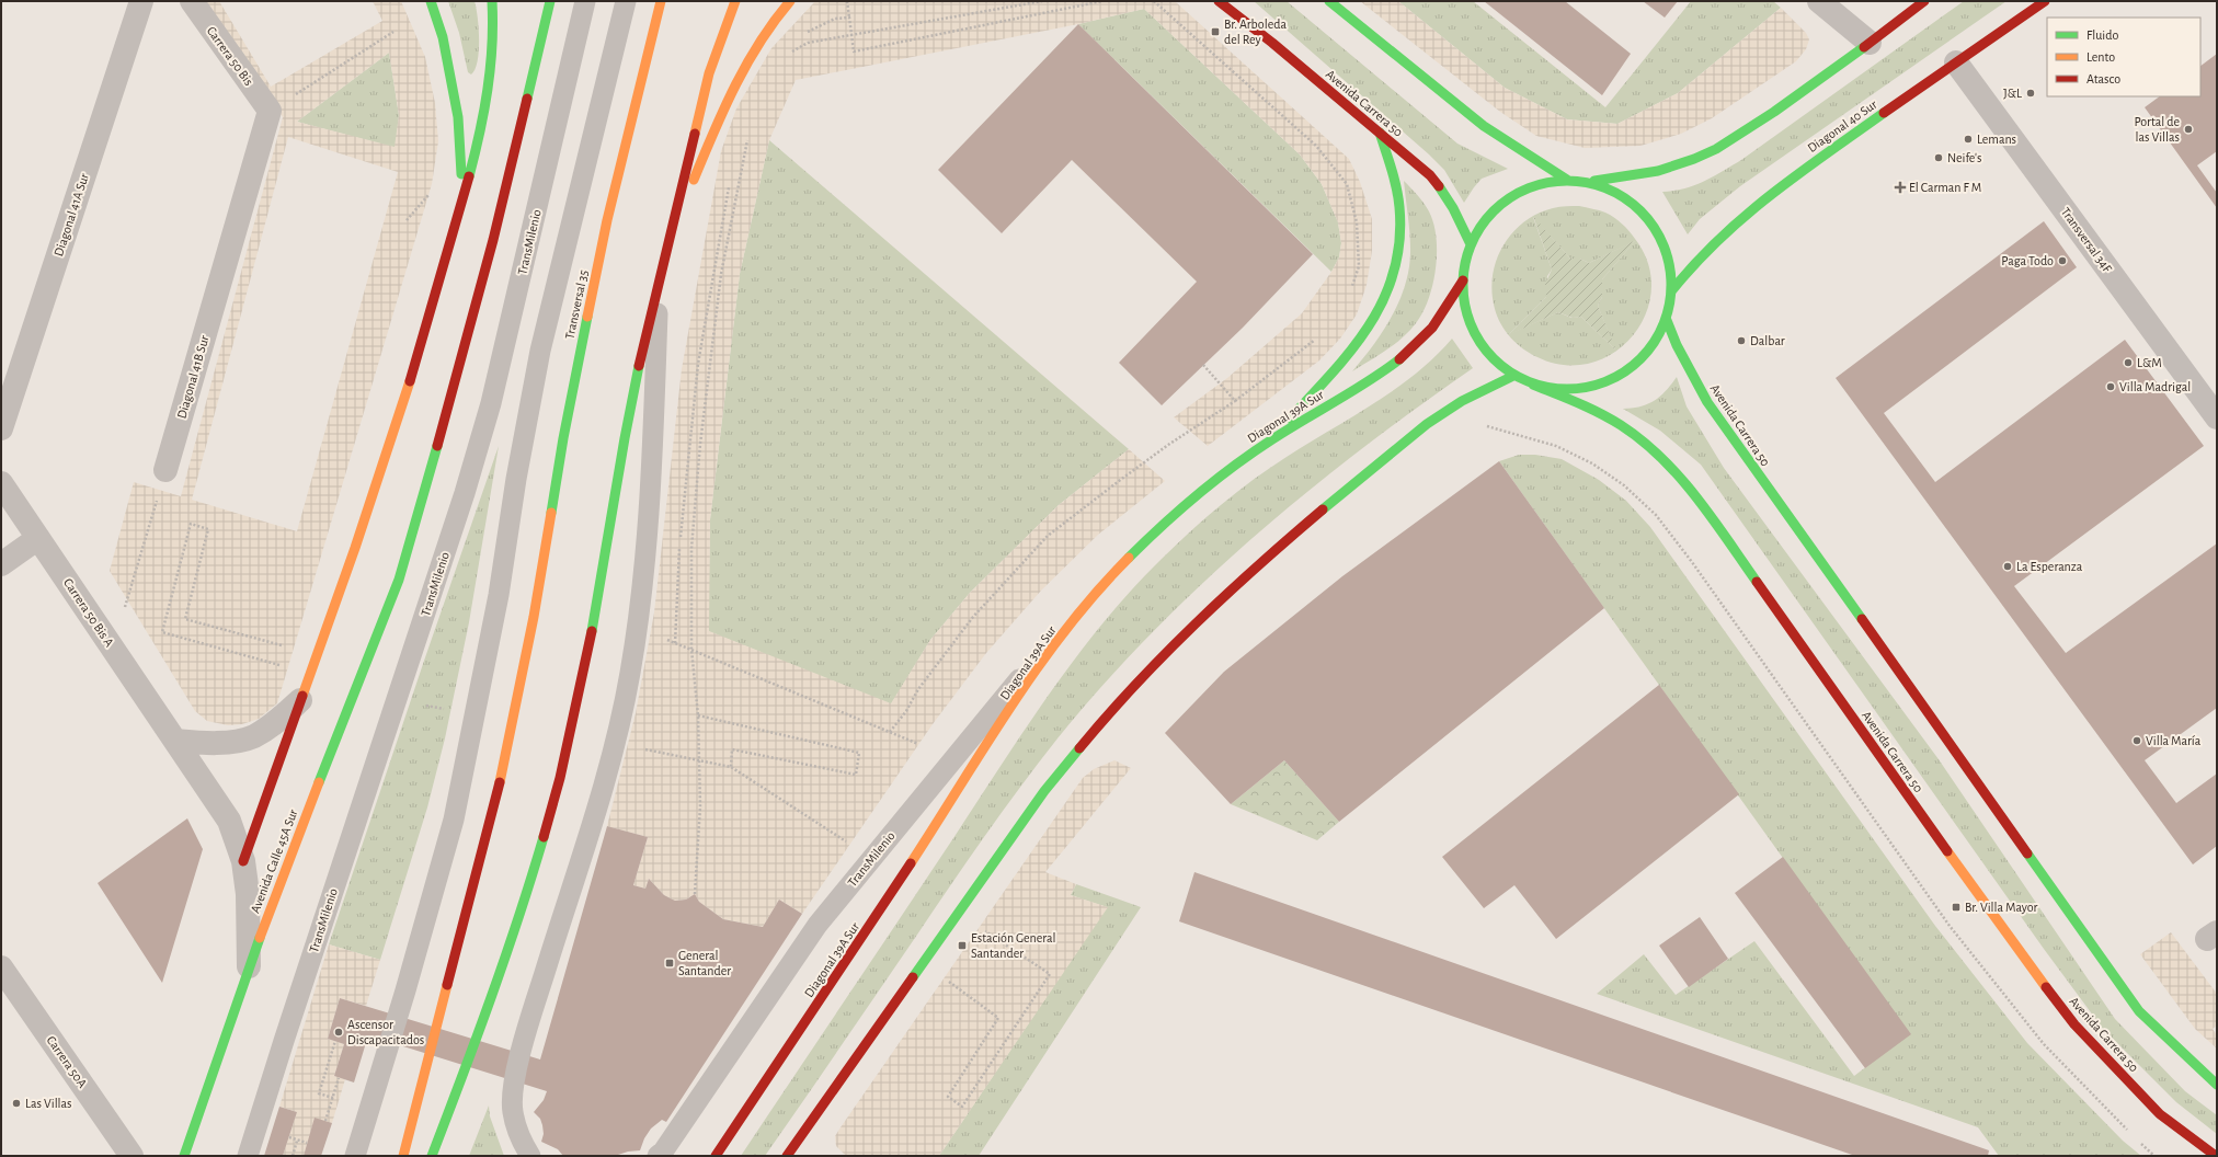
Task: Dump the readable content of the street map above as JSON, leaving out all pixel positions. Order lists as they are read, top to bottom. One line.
{"streets":{"main road":["Avenida Carrera 50","Diagonal 40 Sur","Transversal 35","Diagonal 39A Sur","Avenida Calle 45A Sur"],"street":["Carrera 50 Bis","Diagonal 41A Sur","Transversal 34F","Diagonal 41B Sur","Carrera 50 Bis A","Carrera 50A"],"lane":["TransMilenio"]},"crossings":[["Carrera 50 Bis","Diagonal 41B Sur"],["Diagonal 40 Sur","Transversal 34F"],["TransMilenio","Diagonal 39A Sur"],["Carrera 50 Bis A","Avenida Calle 45A Sur"]],"places":{"transit":["Br. Arboleda del Rey","Br. Villa Mayor","Estación General Santander","General Santander"],"other":["J&L","Portal de las Villas","Lemans","Neife's","Paga Todo","Dalbar","L&M","Villa Madrigal","La Esperanza","Villa María","Ascensor Discapacitados","Las Villas"],"health":["El Carman F M"]},"legend":["Fluido","Lento","Atasco"]}
